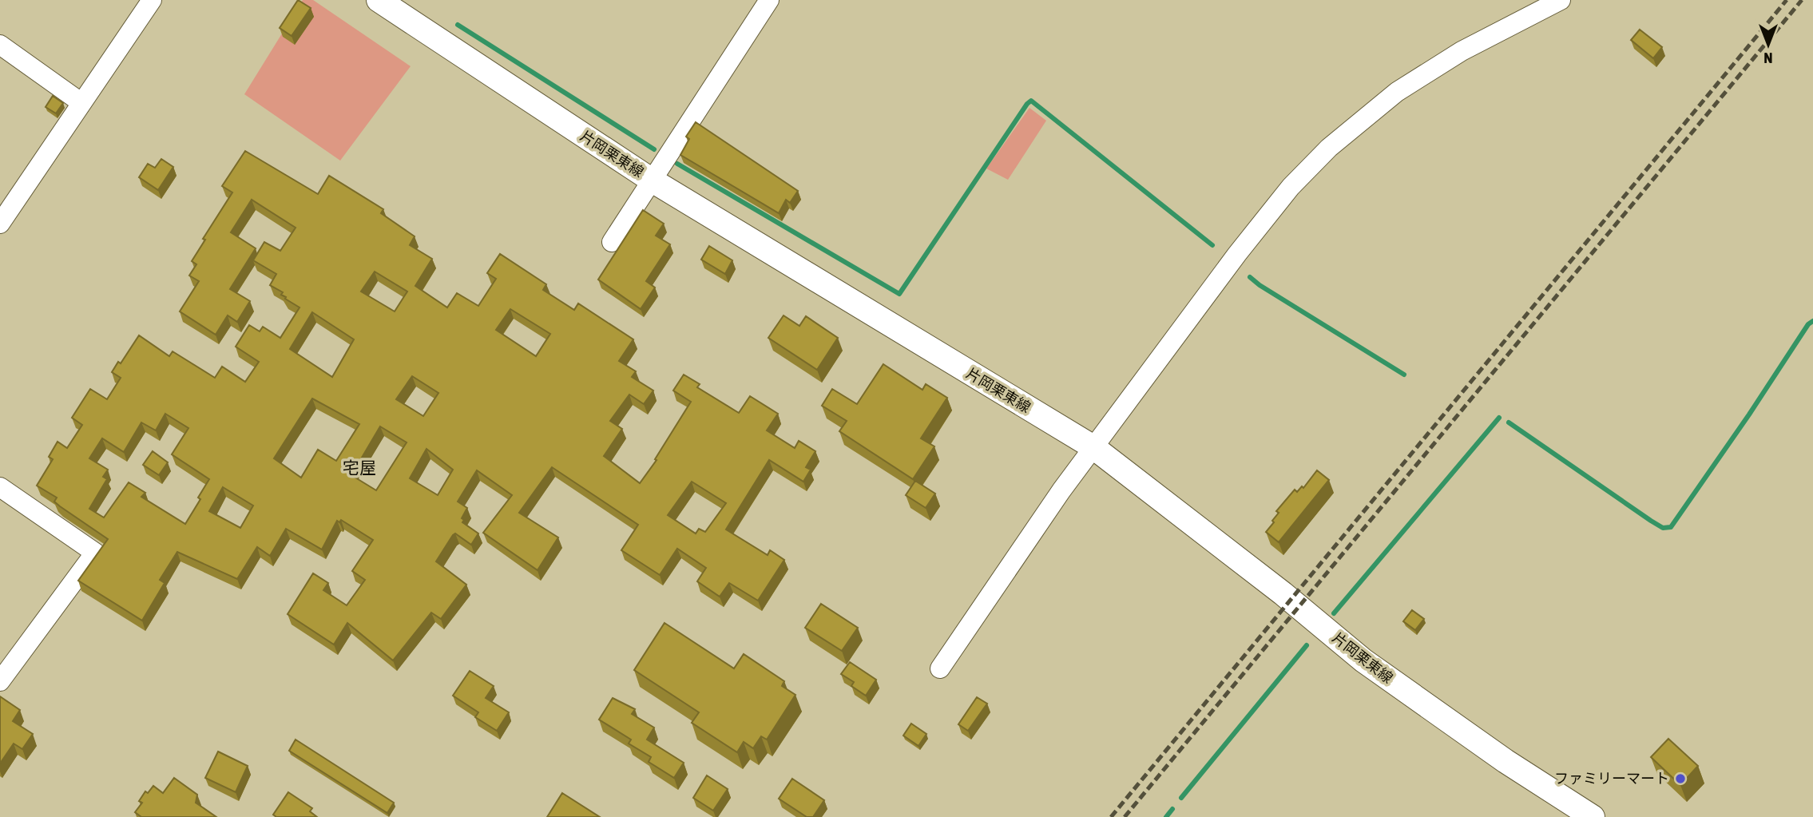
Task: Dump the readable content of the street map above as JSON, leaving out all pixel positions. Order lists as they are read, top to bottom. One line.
{"streets":{"main road":["片岡栗東線"]},"districts":["宅屋"],"places":["ファミリーマート"],"north":"bottom"}
